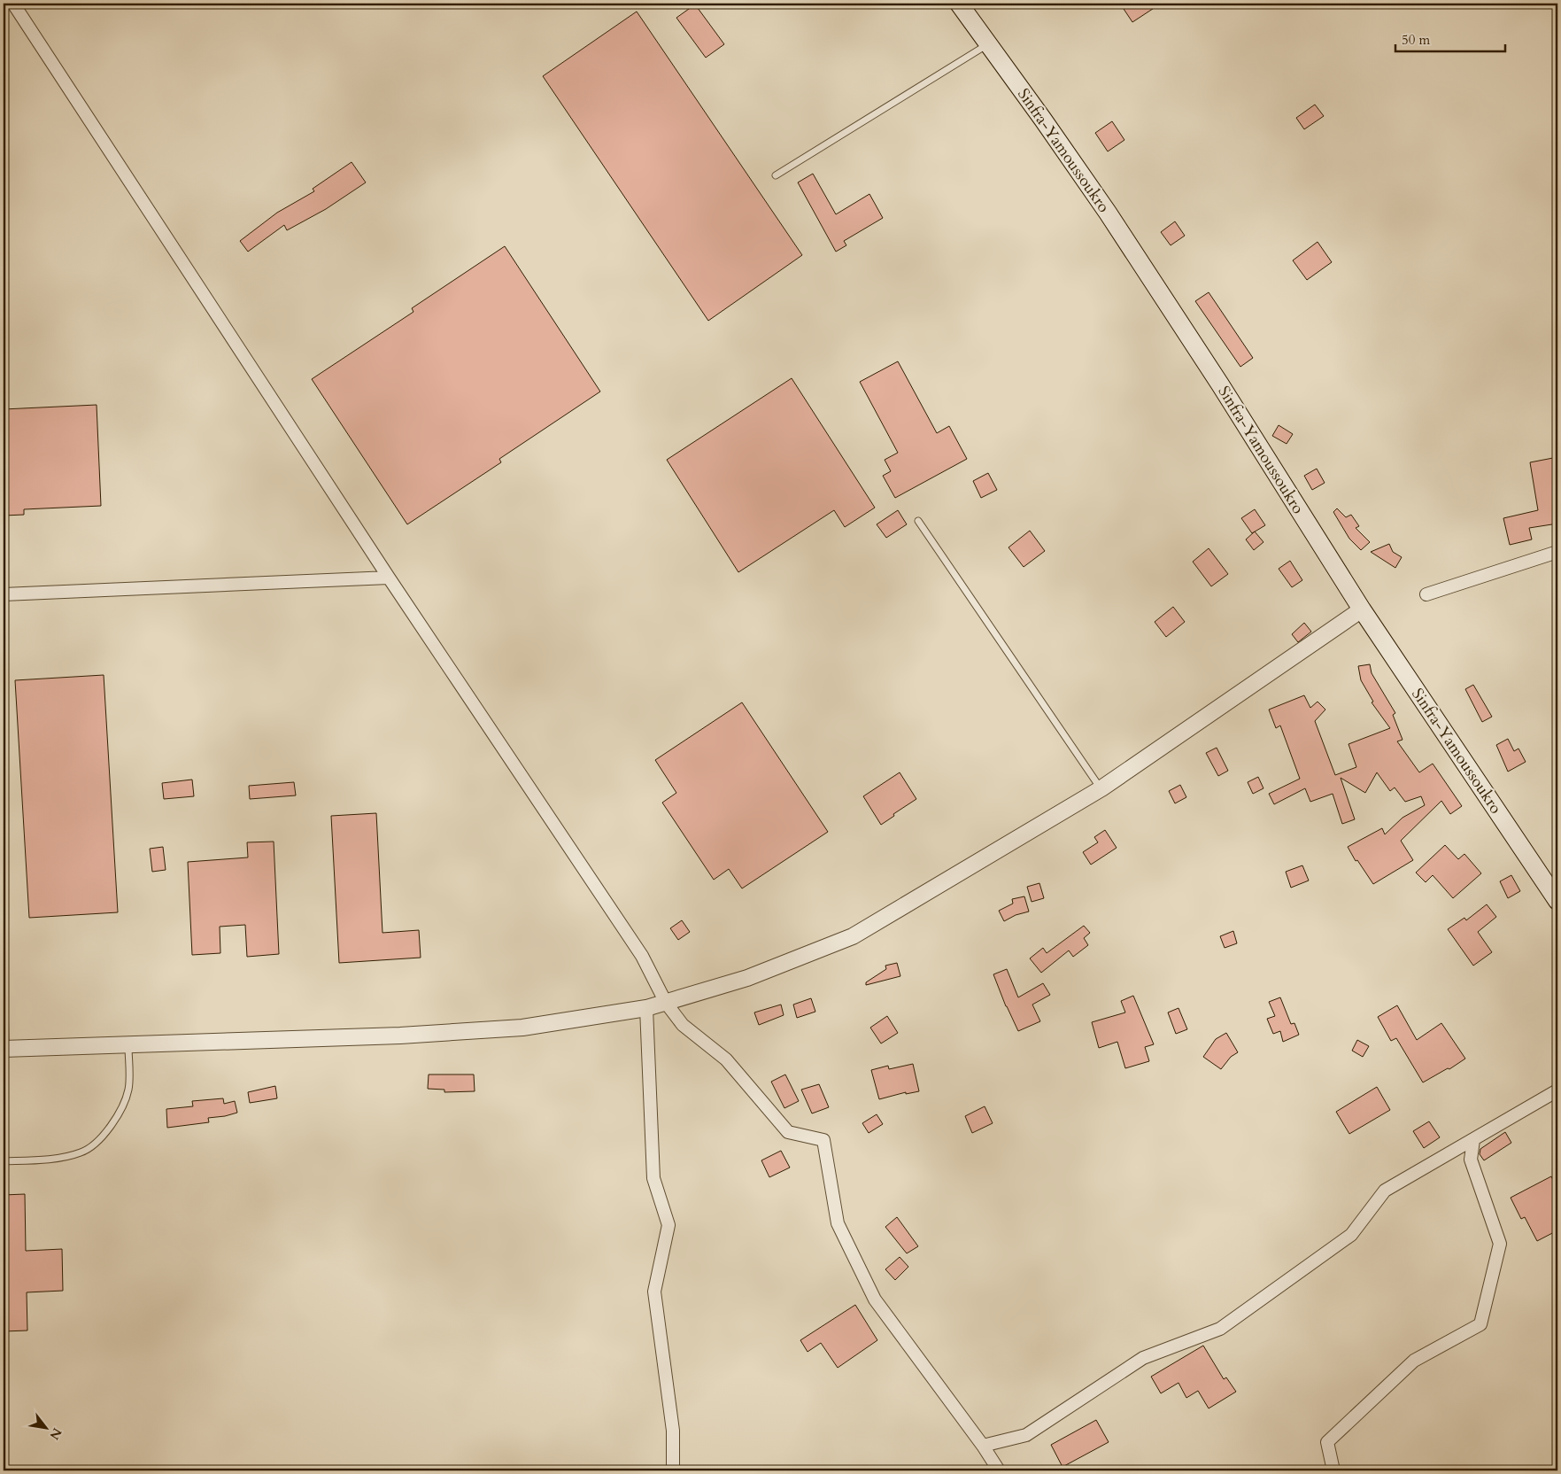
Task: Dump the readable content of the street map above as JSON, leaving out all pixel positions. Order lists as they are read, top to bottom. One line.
{"streets":{"main road":["Sinfra-Yamoussoukro"]},"scale_bar":"50 m","north":"bottom right"}
